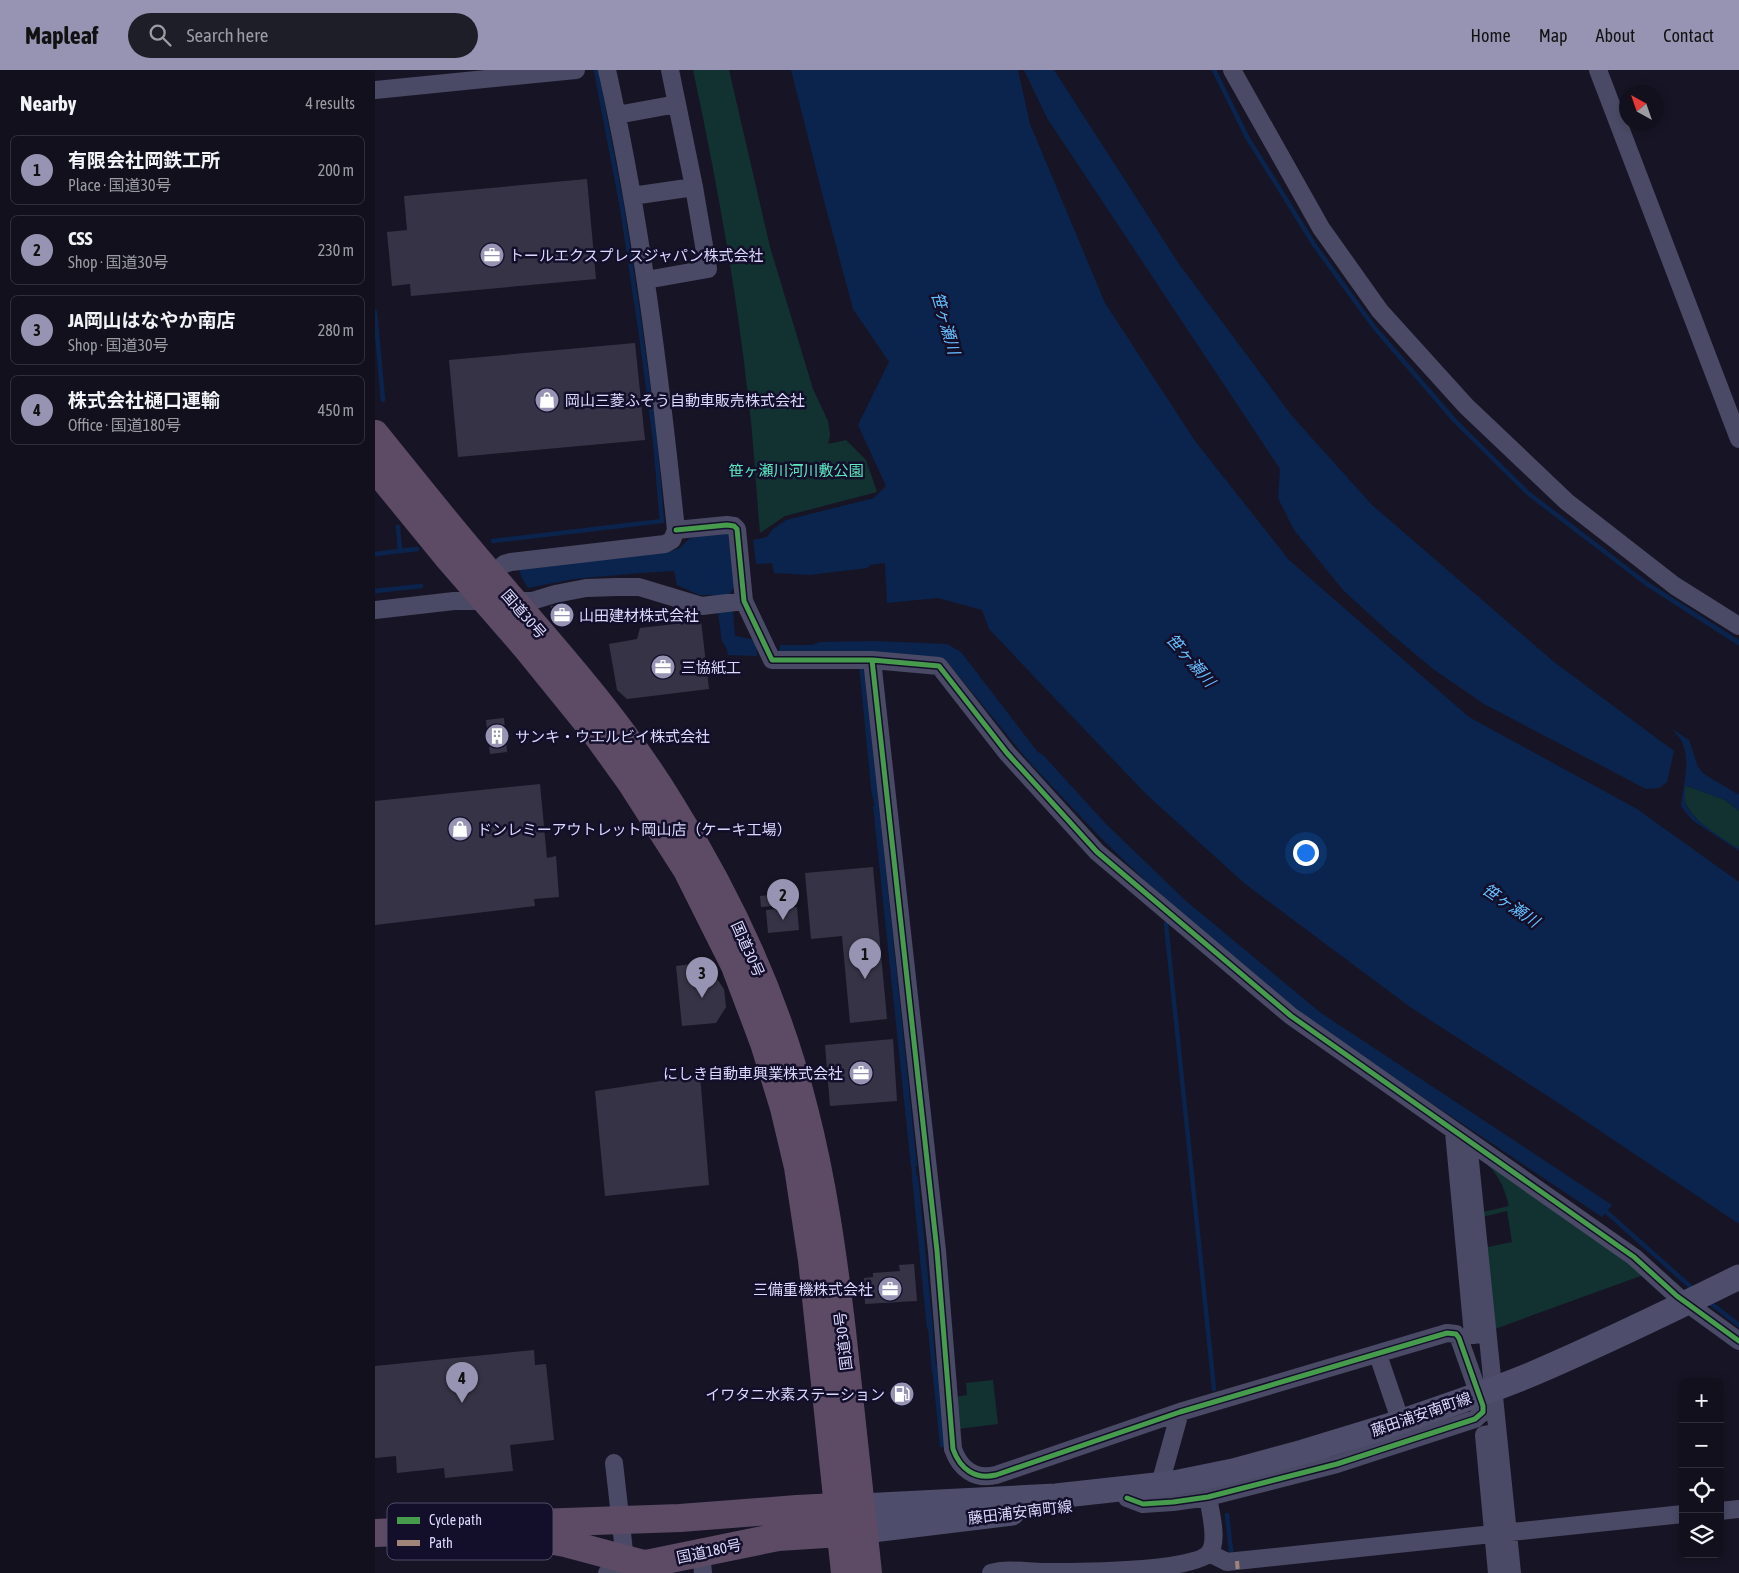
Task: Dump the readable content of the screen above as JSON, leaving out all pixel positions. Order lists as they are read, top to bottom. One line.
{"streets":{"highway":["国道30号","国道180号"],"street":["藤田浦安南町線"]},"crossings":[["国道30号","藤田浦安南町線"],["国道30号","国道180号"],["藤田浦安南町線","国道180号"]],"water":["笹ヶ瀬川"],"parks":["笹ヶ瀬川河川敷公園"],"places":{"office":["トールエクスプレスジャパン株式会社","山田建材株式会社","三協紙工","にしき自動車興業株式会社","三備重機株式会社"],"shop":["岡山三菱ふそう自動車販売株式会社","ドンレミーアウトレット岡山店（ケーキ工場）"],"building":["サンキ・ウエルビイ株式会社"],"fuel station":["イワタニ水素ステーション"]},"legend":["Cycle path","Path"],"north":"top left","page":{"header":"Mapleaf","search":"Search here","nav":["Home","Map","About","Contact"],"heading":["Nearby","4 results"],"list":[{"mark":"1","name":"有限会社岡鉄工所","note":"Place · 国道30号","value":"200 m"},{"mark":"2","name":"CSS","note":"Shop · 国道30号","value":"230 m"},{"mark":"3","name":"JA岡山はなやか南店","note":"Shop · 国道30号","value":"280 m"},{"mark":"4","name":"株式会社樋口運輸","note":"Office · 国道180号","value":"450 m"}],"pins":["2","1","3","4"],"map_buttons":["+","−"]}}
